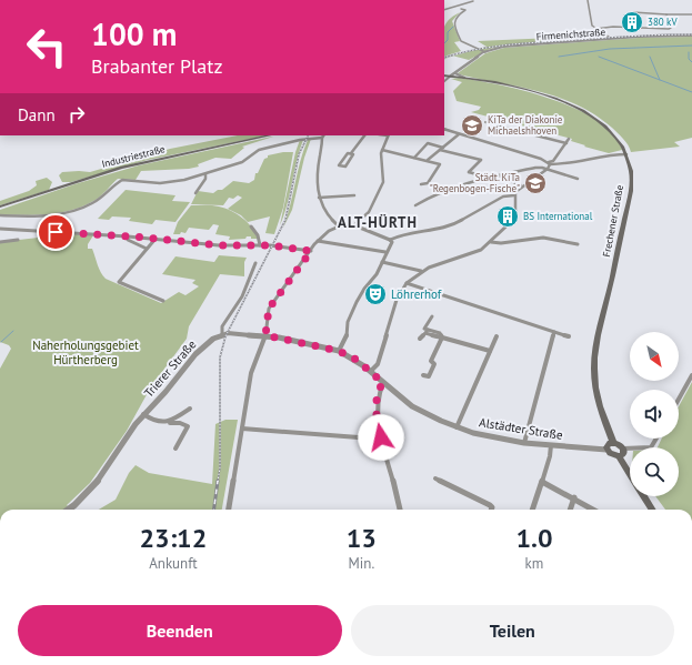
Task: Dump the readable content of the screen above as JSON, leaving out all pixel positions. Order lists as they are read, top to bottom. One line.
{"streets":{"main road":["Industriestraße","Frechener Straße"],"street":["Firmenichstraße","Trierer Straße","Alstädter Straße"]},"crossings":[["Firmenichstraße","Frechener Straße"],["Frechener Straße","Alstädter Straße"]],"districts":["ALT-HÜRTH"],"parks":["Naherholungsgebiet Hürtherberg"],"places":{"building":["380 kV","BS International"],"school or university":["KiTa der Diakonie Michaelshhoven","Städt. KiTa \"Regenbogen-Fische\""],"theatre":["Löhrerhof"]},"north":"bottom right","page":{"turn":["100 m","Brabanter Platz"],"then":"Dann","eta":["23:12","Ankunft","13","Min.","1.0","km"],"buttons":["Beenden","Teilen"]}}
